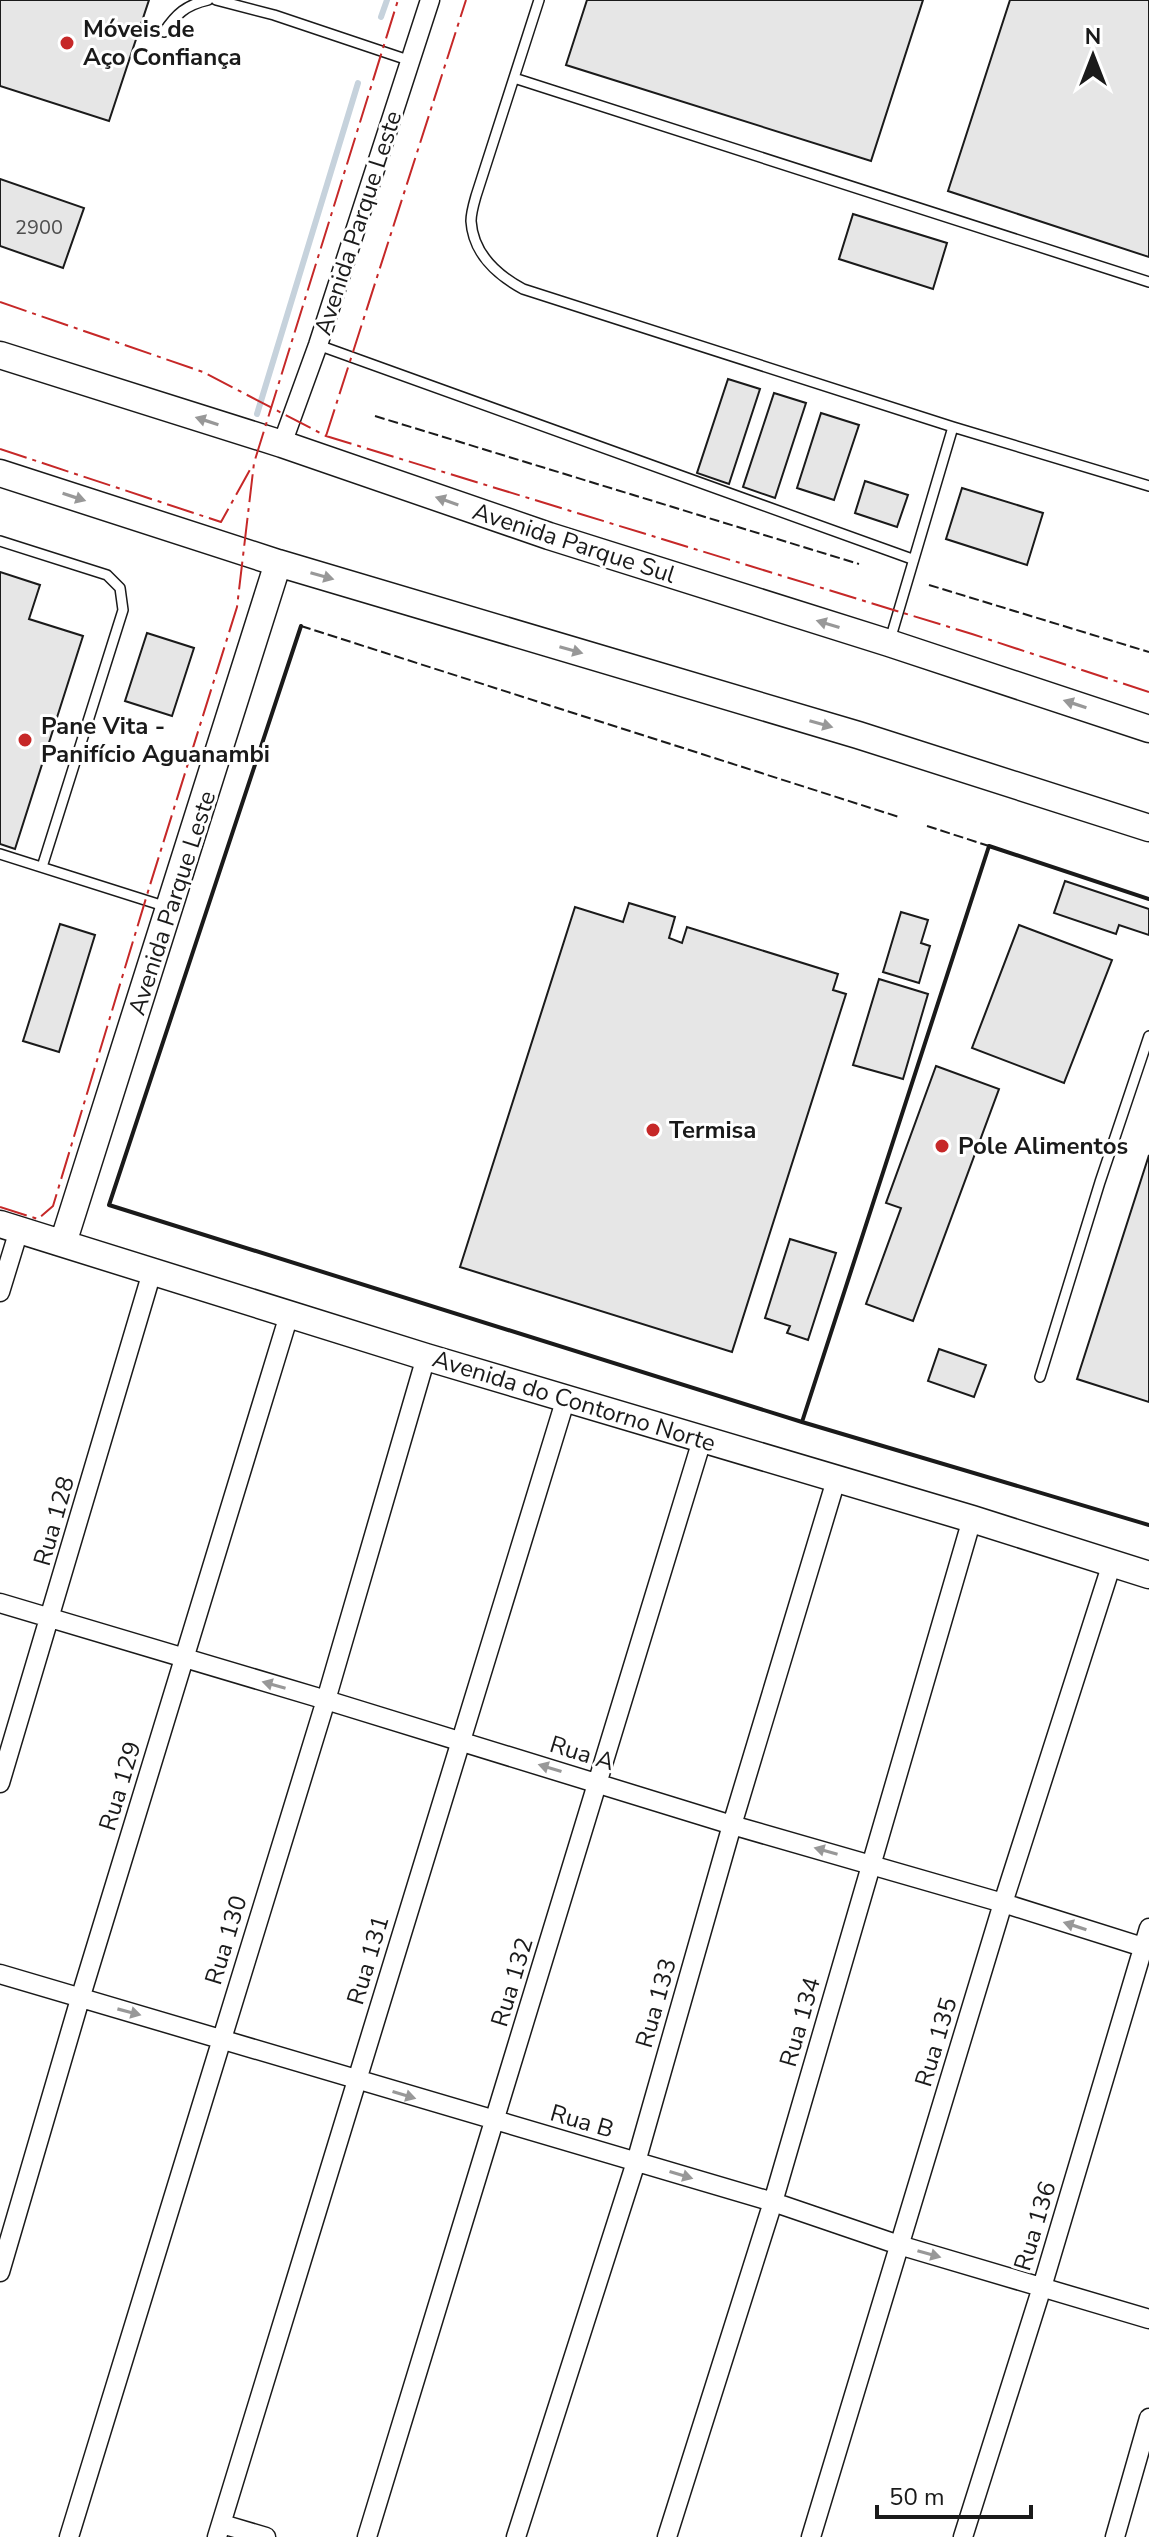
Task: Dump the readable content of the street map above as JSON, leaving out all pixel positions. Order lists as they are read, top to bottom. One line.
{"streets":{"street":["Avenida Parque Leste","Avenida Parque Sul","Avenida do Contorno Norte","Rua 128","Rua A","Rua 129","Rua 130","Rua 131","Rua 132","Rua 133","Rua 134","Rua 135","Rua B","Rua 136"]},"crossings":[["Avenida Parque Leste","Avenida Parque Sul"],["Avenida Parque Leste","Avenida do Contorno Norte"],["Avenida do Contorno Norte","Rua 128"],["Avenida do Contorno Norte","Rua 129"],["Avenida do Contorno Norte","Rua 130"],["Avenida do Contorno Norte","Rua 131"],["Avenida do Contorno Norte","Rua 132"],["Avenida do Contorno Norte","Rua 133"],["Avenida do Contorno Norte","Rua 134"],["Avenida do Contorno Norte","Rua 135"],["Rua 128","Rua A"],["Rua A","Rua 129"],["Rua A","Rua 130"],["Rua A","Rua 131"],["Rua A","Rua 132"],["Rua A","Rua 133"],["Rua A","Rua 134"],["Rua A","Rua 135"],["Rua A","Rua 136"],["Rua 129","Rua B"],["Rua 130","Rua B"],["Rua 131","Rua B"],["Rua 132","Rua B"],["Rua 133","Rua B"],["Rua 134","Rua B"],["Rua 135","Rua B"],["Rua B","Rua 136"]],"one_way":["Rua A","Rua B"],"places":["Móveis de Aço Confiança","Pane Vita - Panifício Aguanambi","Termisa","Pole Alimentos"],"house_numbers":["2900"],"scale_bar":"50 m","north":"top"}
